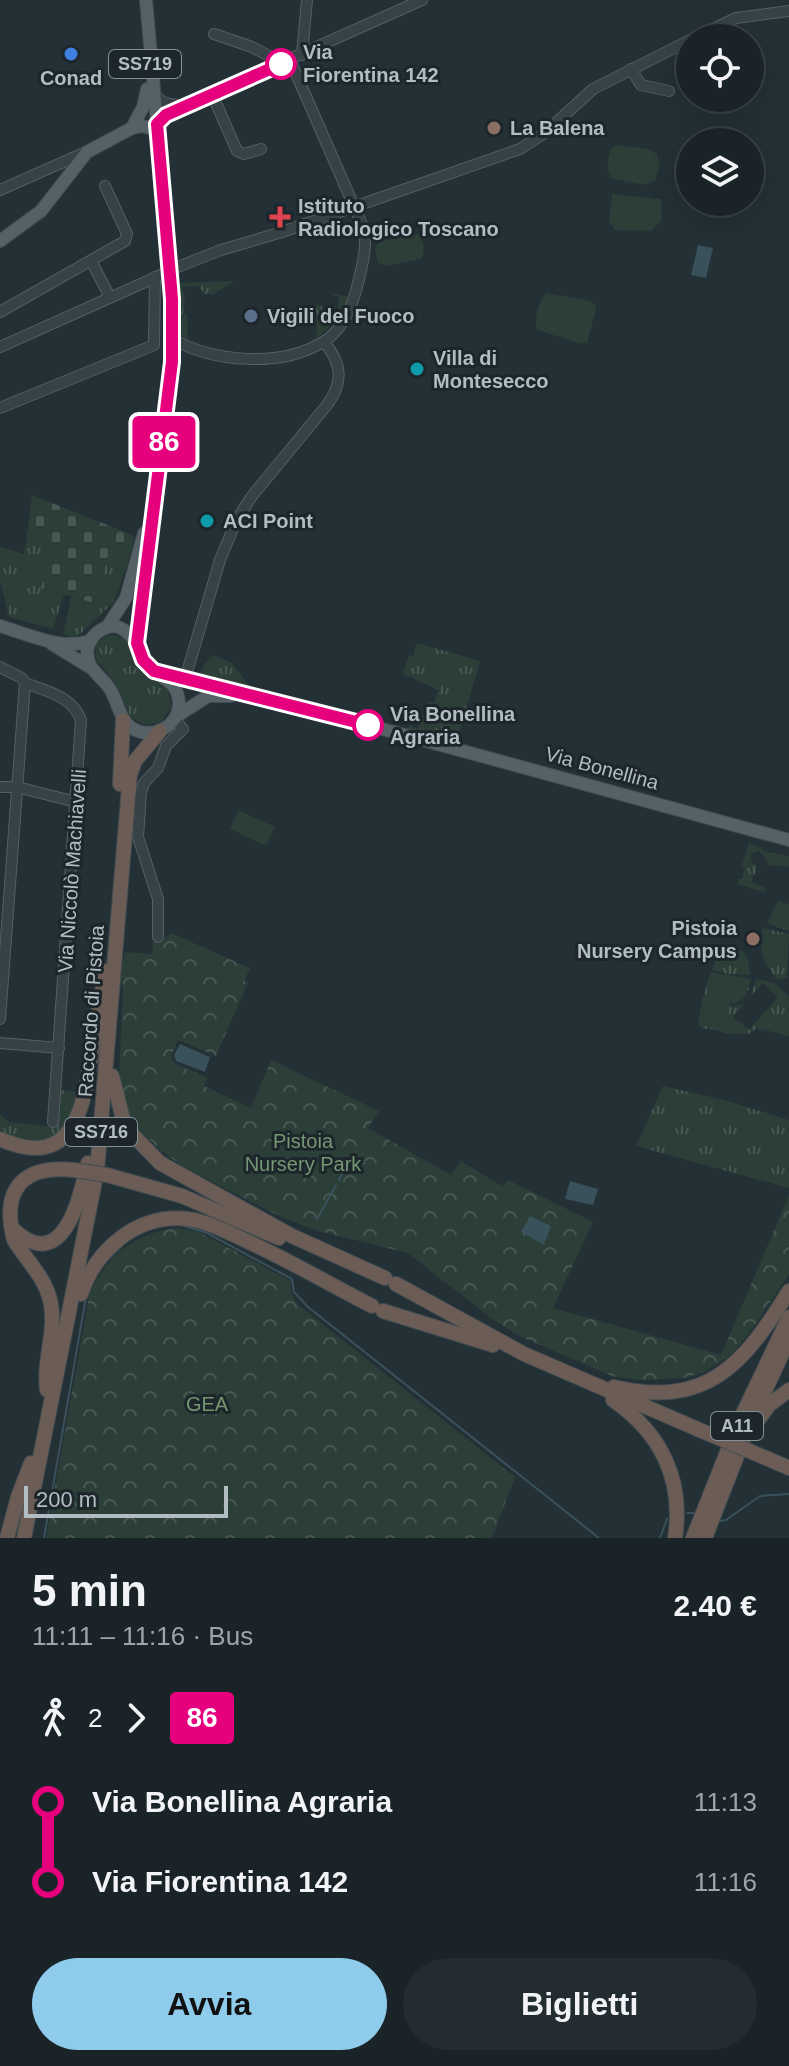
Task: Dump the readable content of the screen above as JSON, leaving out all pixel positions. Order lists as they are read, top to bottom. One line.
{"streets":{"highway":["Raccordo di Pistoia","SS716","A11"],"main road":["SS719","Via Bonellina"],"street":["Via Niccolò Machiavelli"]},"crossings":[["Via Bonellina","Raccordo di Pistoia"]],"parks":["Pistoia Nursery Park","GEA"],"places":{"other":["Conad","Via Fiorentina 142","La Balena","Vigili del Fuoco","Villa di Montesecco","ACI Point","Via Bonellina Agraria","Pistoia Nursery Campus"],"health":["Istituto Radiologico Toscano"]},"lines":["bus line 86"],"scale_bar":"200 m","page":{"on_map":"86","scale":"200 m","heading":["5 min","11:11 – 11:16 · Bus","2.40 €"],"legs":["2","86"],"list":[{"name":"Via Bonellina Agraria","value":"11:13"},{"name":"Via Fiorentina 142","value":"11:16"}],"buttons":["Avvia","Biglietti"]}}
